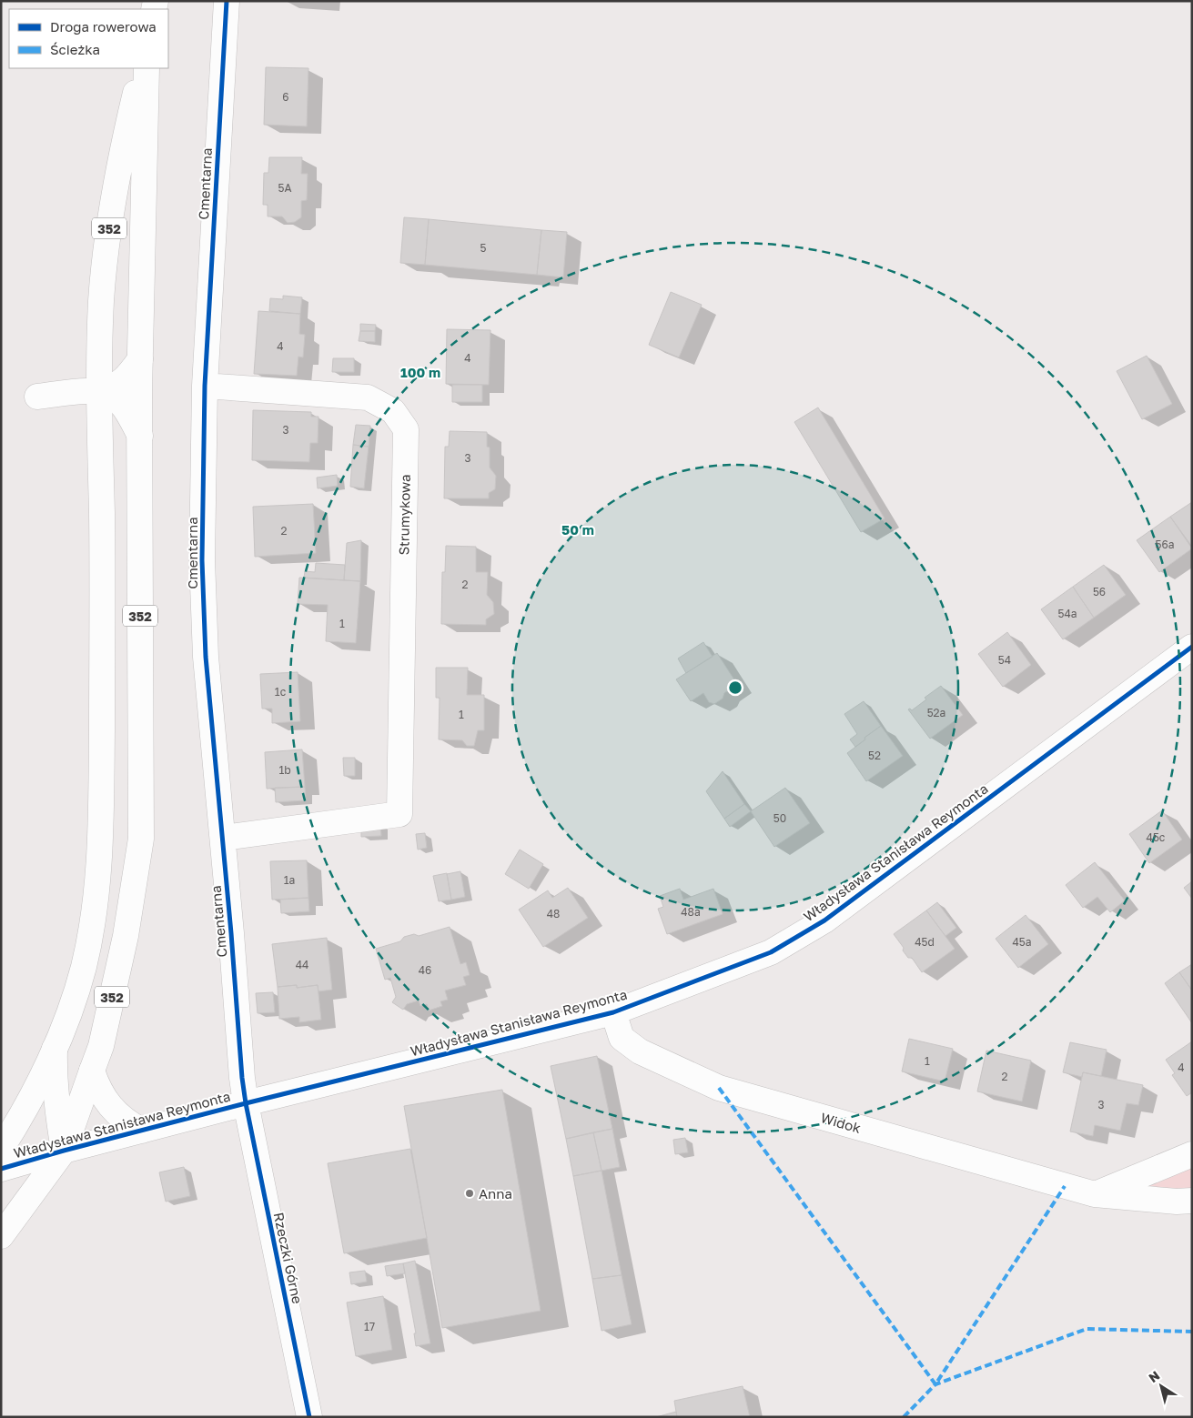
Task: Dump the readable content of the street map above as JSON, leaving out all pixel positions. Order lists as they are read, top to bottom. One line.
{"streets":{"street":["Cmentarna","352","Strumykowa","Władysława Stanisława Reymonta","Widok","Rzeczki Górne"]},"crossings":[["Cmentarna","Strumykowa"],["Cmentarna","Władysława Stanisława Reymonta"],["Cmentarna","Rzeczki Górne"],["352","Władysława Stanisława Reymonta"],["Władysława Stanisława Reymonta","Widok"],["Władysława Stanisława Reymonta","Rzeczki Górne"]],"places":["Anna"],"house_numbers":["6","5A","5","4","4","3","3","2","56a","2","56","54a","1","54","1c","52a","1","52","1b","50","45c","1a","48a","48","45d","45a","44","46","1","4","2","3","17"],"legend":["Droga rowerowa","Ścieżka"],"north":"top left","rings":["100 m","50 m"]}
